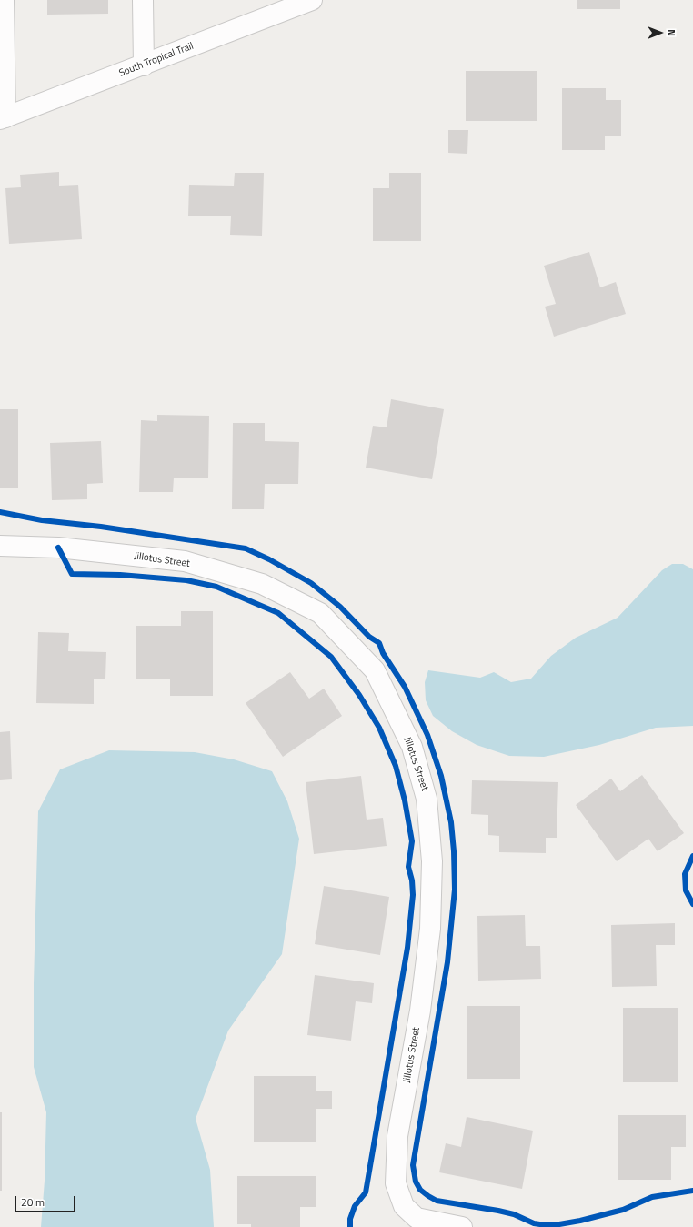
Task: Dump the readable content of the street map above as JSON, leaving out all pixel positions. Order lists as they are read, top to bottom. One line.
{"streets":{"street":["South Tropical Trail","Jillotus Street"]},"scale_bar":"20 m","north":"right"}
